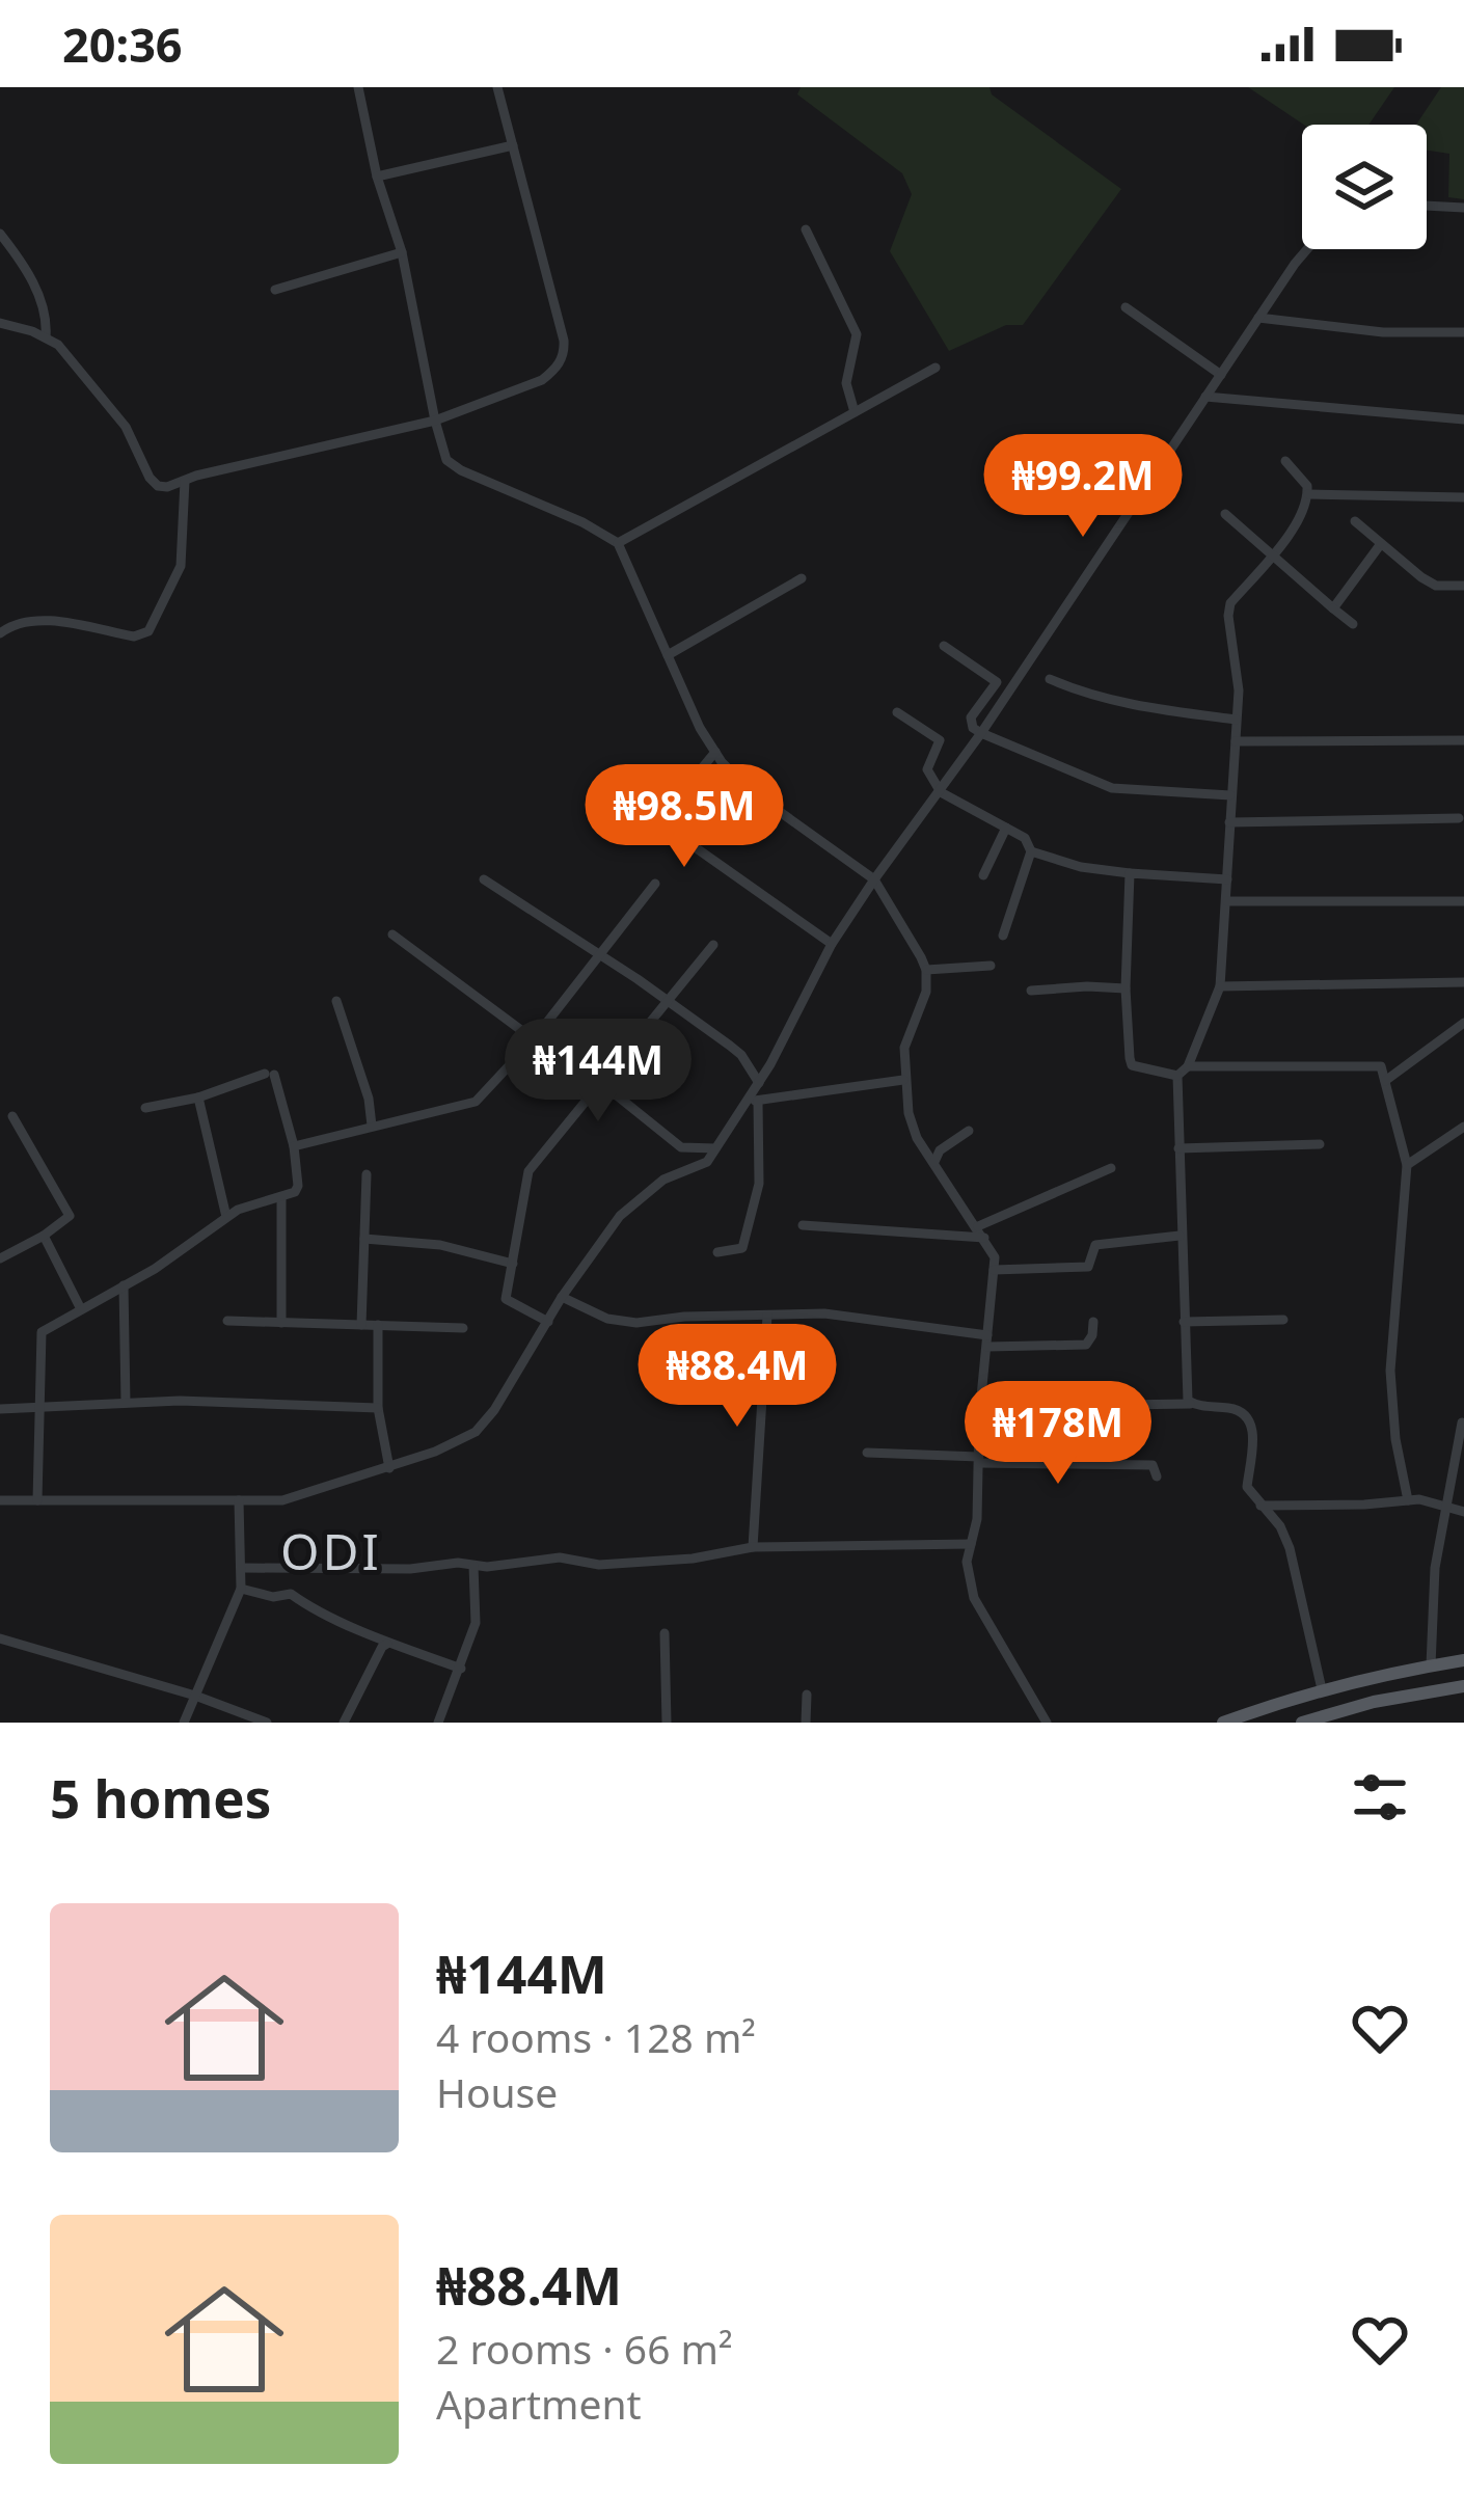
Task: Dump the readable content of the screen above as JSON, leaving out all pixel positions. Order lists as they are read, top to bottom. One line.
{"districts":["ODI"],"page":{"status":"20:36","price":["₦99.2M","₦98.5M","₦144M","₦88.4M","₦178M"],"heading":"5 homes","list":[{"name":"₦144M","note":"4 rooms · 128 m² · House"},{"name":"₦88.4M","note":"2 rooms · 66 m² · Apartment"}]}}
